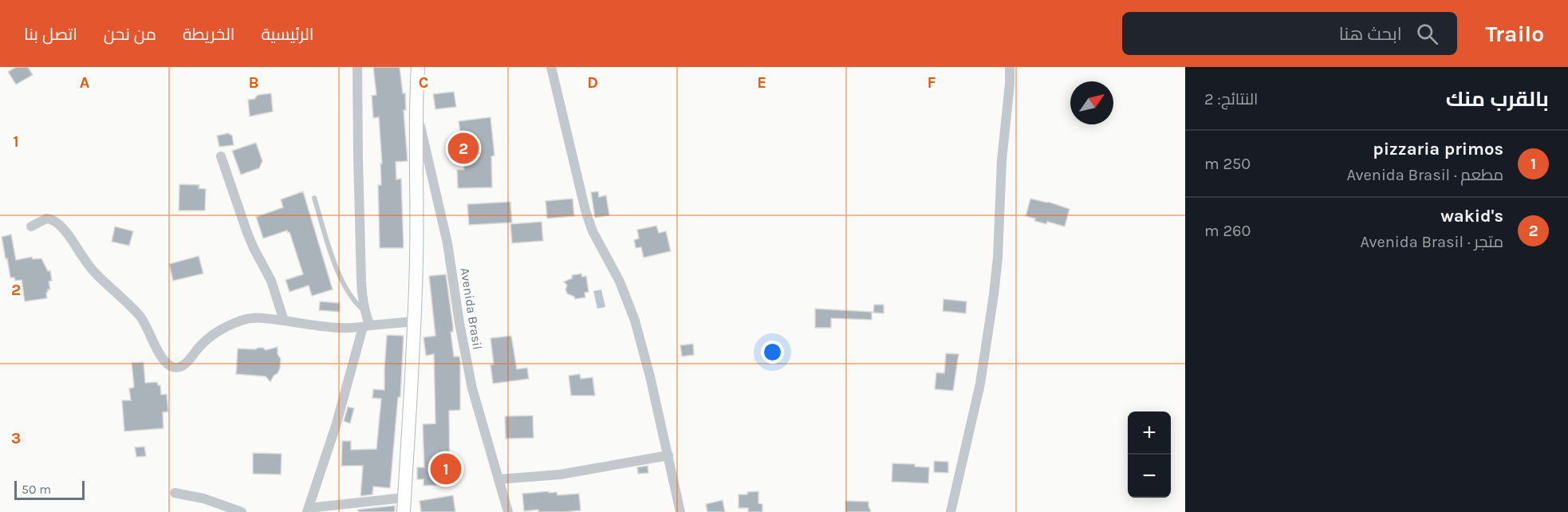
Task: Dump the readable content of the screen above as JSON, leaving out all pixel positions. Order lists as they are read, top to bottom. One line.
{"streets":{"street":["Avenida Brasil"]},"scale_bar":"50 m","north":"top right","page":{"header":"Trailo","search":"ابحث هنا","nav":["الرئيسية","الخريطة","من نحن","اتصل بنا"],"heading":["بالقرب منك","النتائج: 2"],"list":[{"mark":"1","name":"pizzaria primos","note":"مطعم · Avenida Brasil","value":"250 m"},{"mark":"2","name":"wakid's","note":"متجر · Avenida Brasil","value":"260 m"}],"pins":["2","1"],"map_buttons":["+","−"],"scale":"50 m"},"grid":{"columns":["A","B","C","D","E","F"],"rows":["1","2","3"]}}
